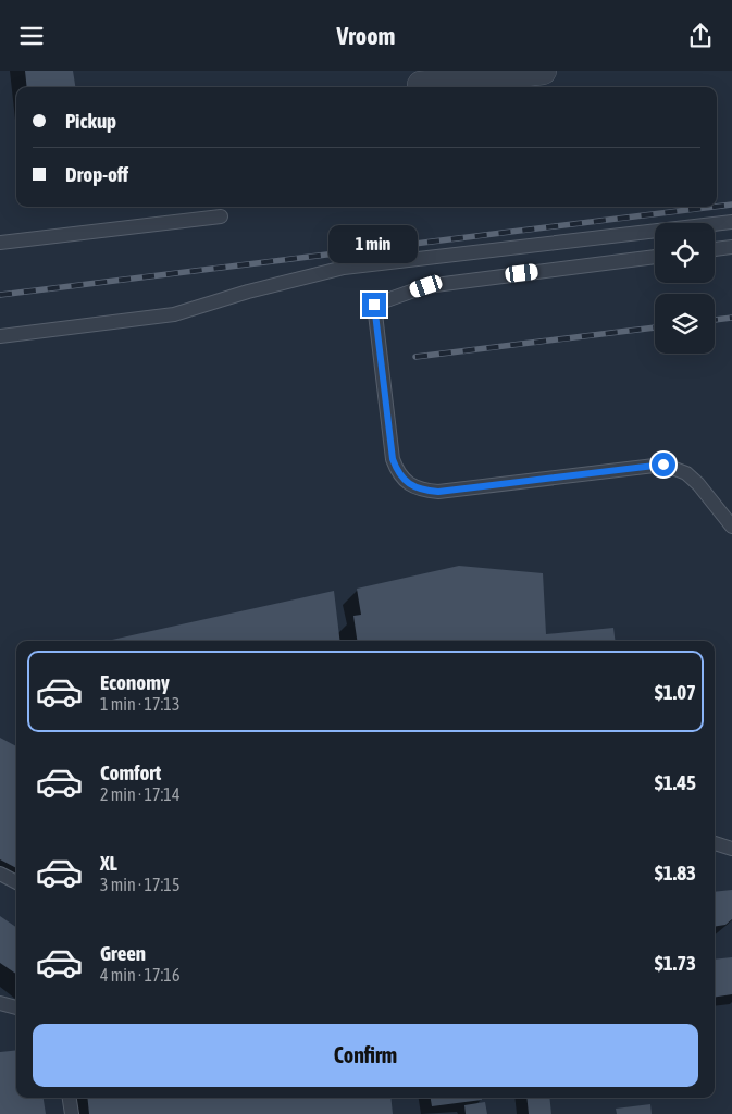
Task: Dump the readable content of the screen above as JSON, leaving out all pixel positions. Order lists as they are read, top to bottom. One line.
{"page":{"header":"Vroom","banner":["Pickup","Drop-off"],"bubble":"1 min","list":[{"name":"Economy","note":"1 min · 17:13","value":"$1.07"},{"name":"Comfort","note":"2 min · 17:14","value":"$1.45"},{"name":"XL","note":"3 min · 17:15","value":"$1.83"},{"name":"Green","note":"4 min · 17:16","value":"$1.73"}],"buttons":"Confirm"}}
